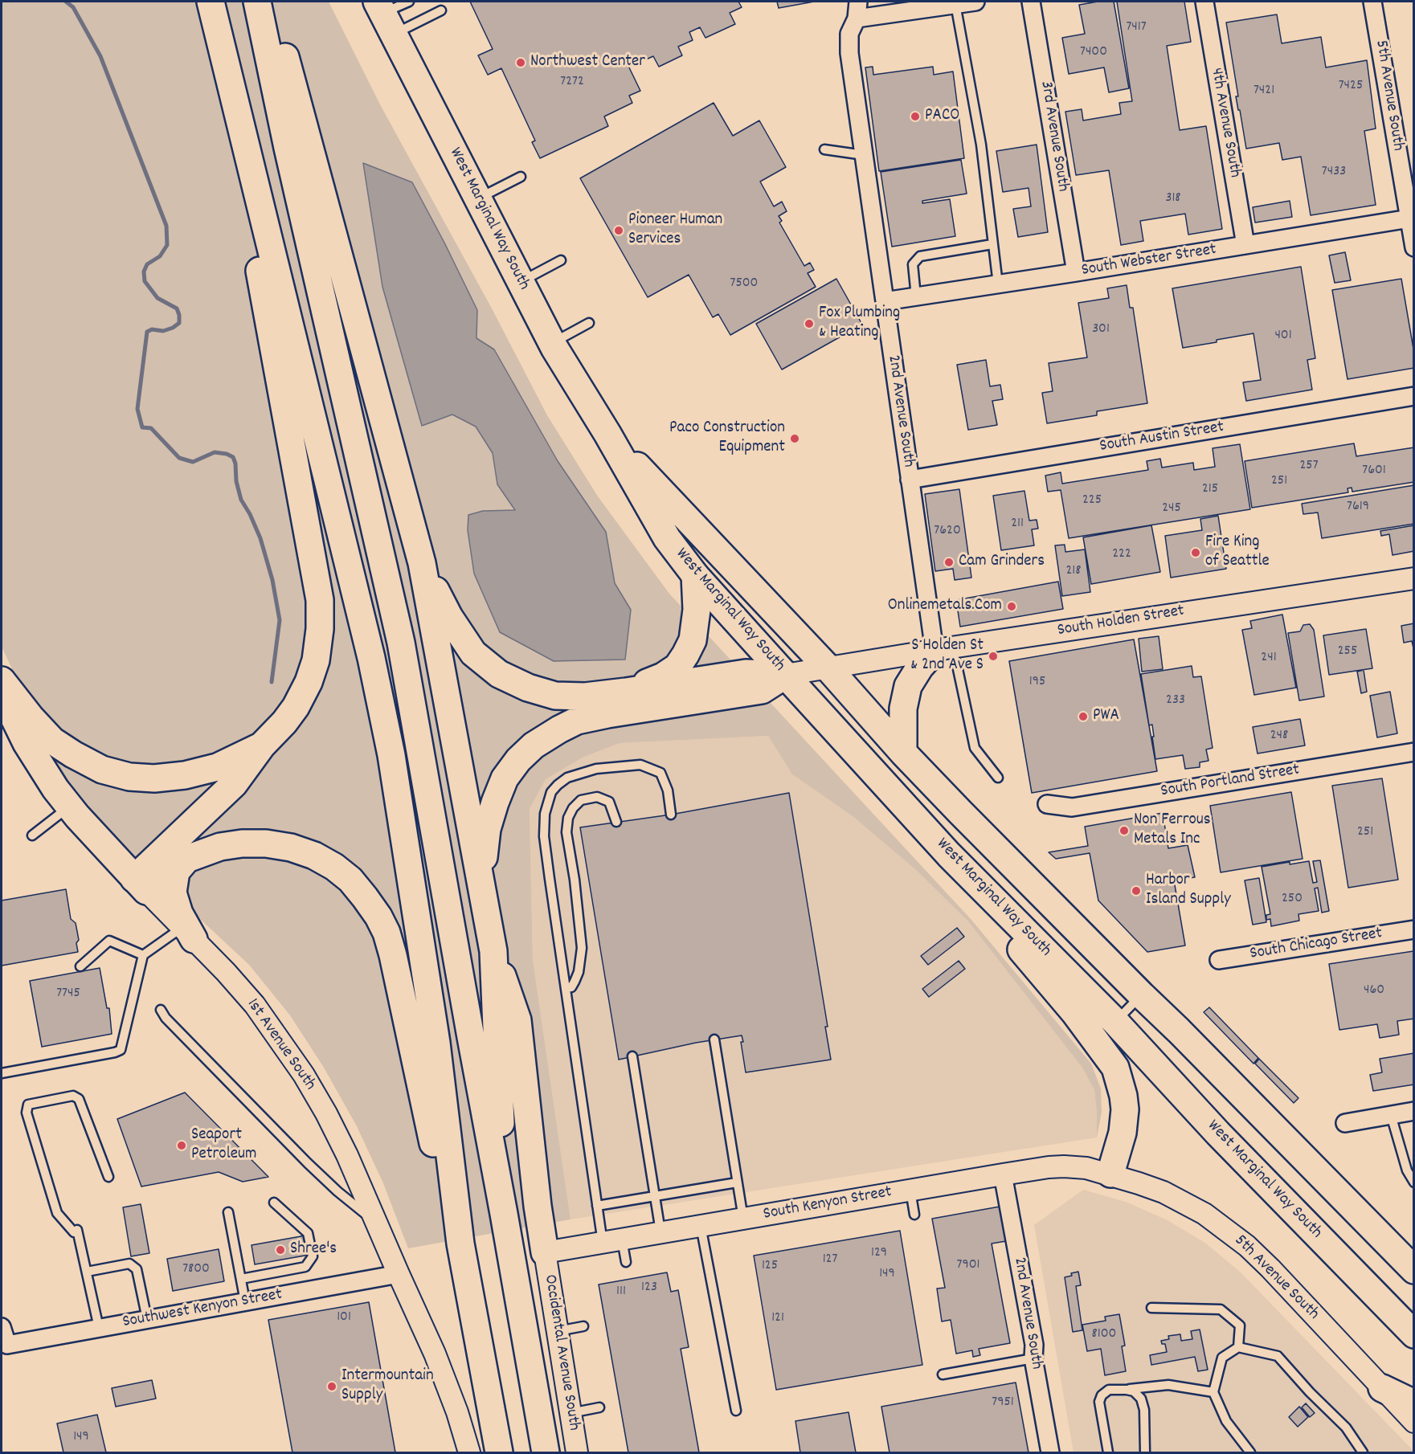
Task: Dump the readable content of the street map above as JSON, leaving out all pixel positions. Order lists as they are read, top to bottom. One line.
{"streets":{"main road":["West Marginal Way South","1st Avenue South"],"street":["5th Avenue South","4th Avenue South","3rd Avenue South","South Webster Street","2nd Avenue South","South Austin Street","South Holden Street","South Portland Street","South Chicago Street","South Kenyon Street","Southwest Kenyon Street","Occidental Avenue South"]},"crossings":[["5th Avenue South","South Webster Street"],["5th Avenue South","South Kenyon Street"],["4th Avenue South","South Webster Street"],["3rd Avenue South","South Webster Street"],["West Marginal Way South","South Holden Street"],["South Webster Street","2nd Avenue South"],["2nd Avenue South","South Austin Street"],["2nd Avenue South","South Holden Street"],["2nd Avenue South","South Kenyon Street"],["1st Avenue South","Southwest Kenyon Street"],["South Kenyon Street","Occidental Avenue South"]],"places":["Northwest Center","PACO","Pioneer Human Services","Fox Plumbing & Heating","Paco Construction Equipment","Fire King of Seattle","Cam Grinders","Onlinemetals.Com","S Holden St & 2nd Ave S","PWA","Non Ferrous Metals Inc","Harbor Island Supply","Seaport Petroleum","Shree's","Intermountain Supply"],"house_numbers":["7417","7400","7272","7425","7421","7433","318","7500","301","401","257","7601","251","215","225","7619","245","211","7620","222","218","255","241","195","233","248","251","250","460","7745","129","127","7901","125","7800","149","123","111","101","121","8100","7951","149"]}
